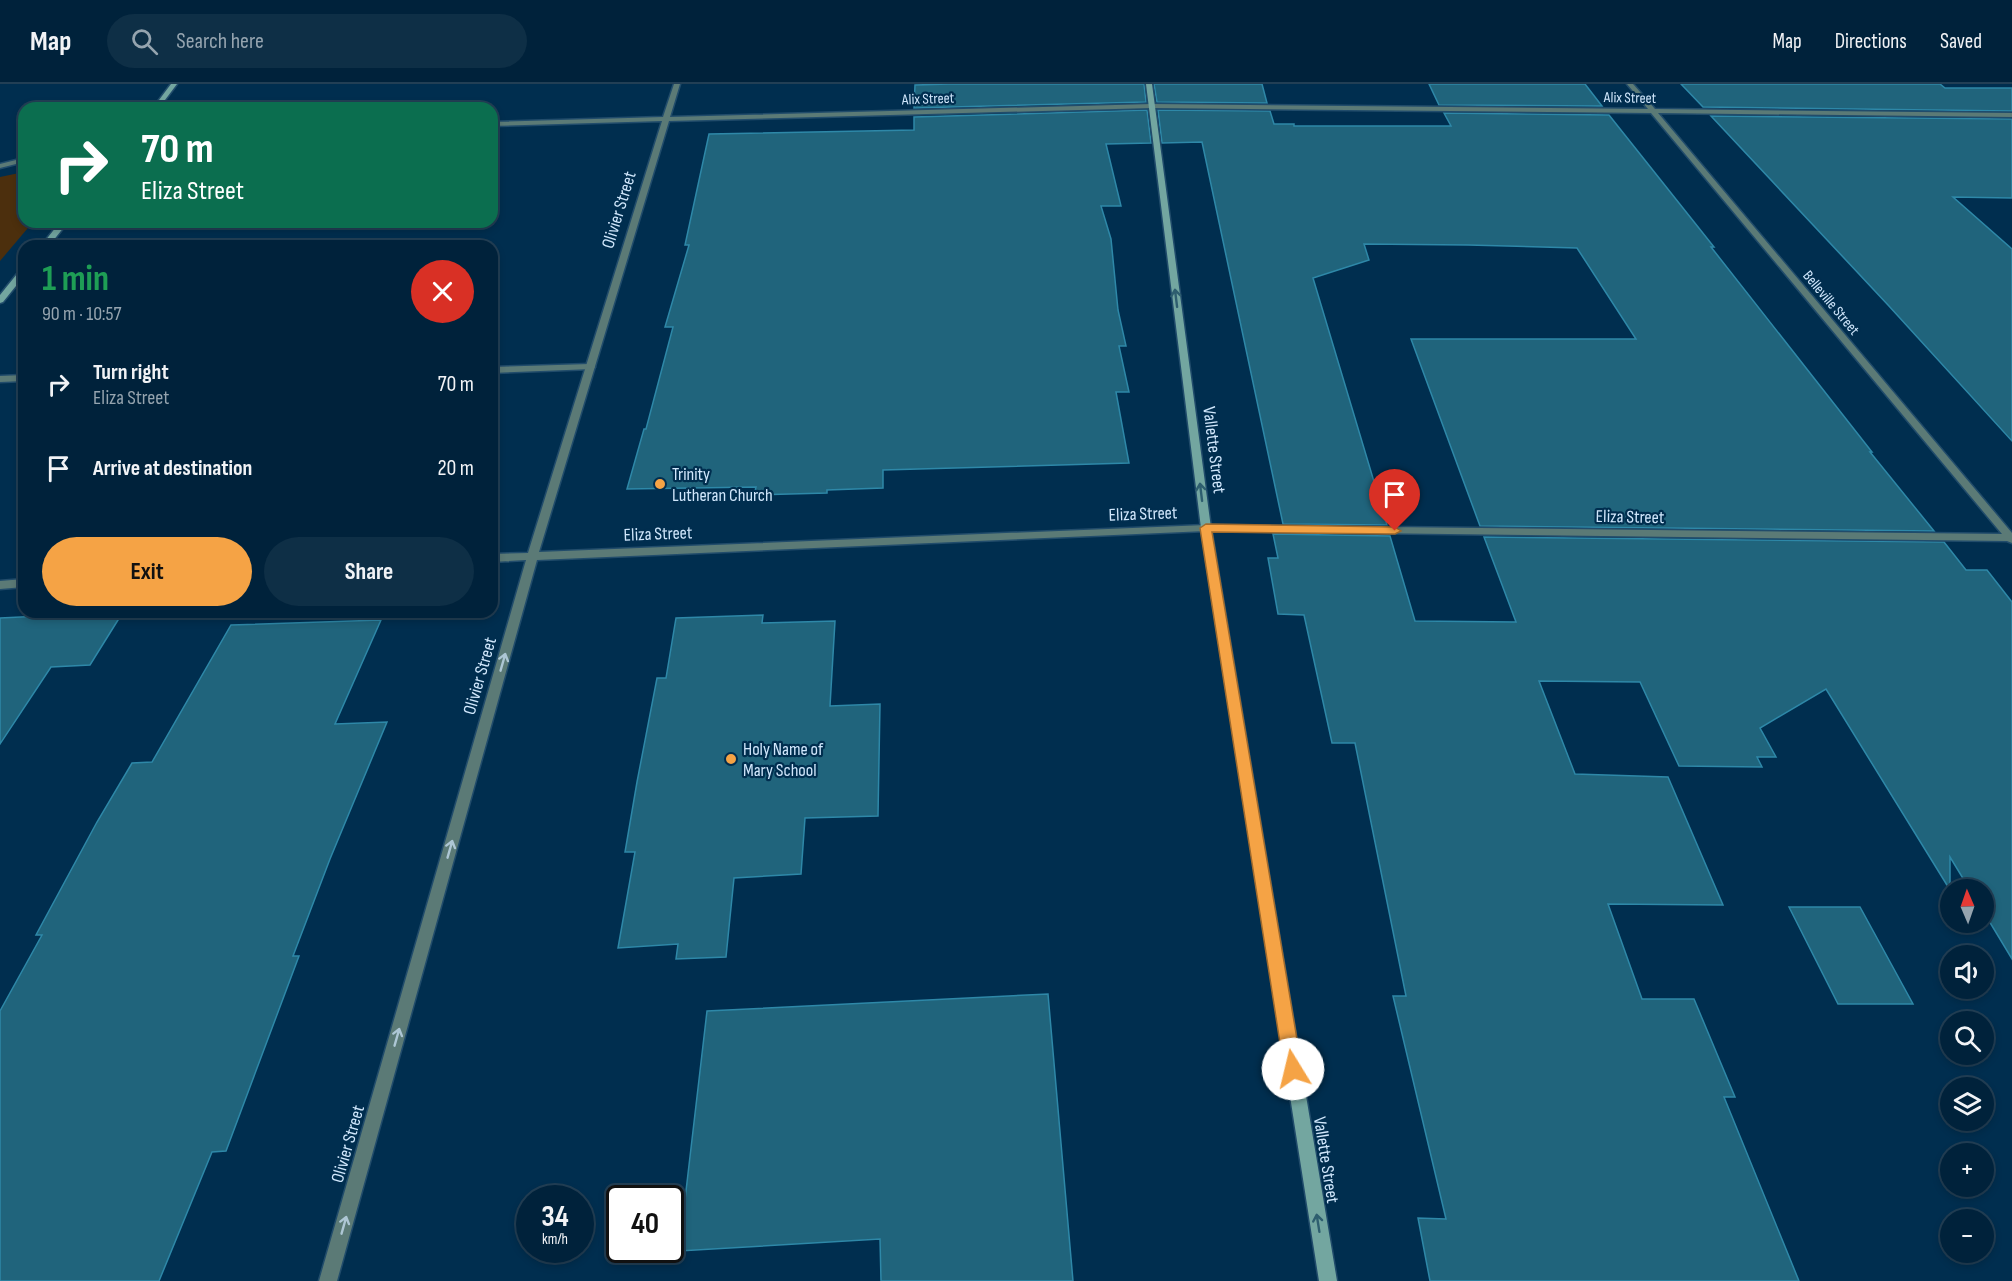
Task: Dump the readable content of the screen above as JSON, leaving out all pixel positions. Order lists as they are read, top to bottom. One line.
{"streets":{"street":["Alix Street","Olivier Street","Belleville Street","Vallette Street","Eliza Street"]},"crossings":[["Alix Street","Olivier Street"],["Alix Street","Belleville Street"],["Alix Street","Vallette Street"],["Olivier Street","Eliza Street"],["Belleville Street","Eliza Street"],["Vallette Street","Eliza Street"]],"one_way":["Olivier Street","Vallette Street"],"places":["Trinity Lutheran Church","Holy Name of Mary School"],"north":"top","page":{"header":"Map","search":"Search here","nav":["Map","Directions","Saved"],"turn":["70 m","Eliza Street"],"heading":["1 min","90 m · 10:57"],"list":[{"name":"Turn right","note":"Eliza Street","value":"70 m"},{"name":"Arrive at destination","value":"20 m"}],"buttons":["Exit","Share"],"map_buttons":["+","−"],"speed":"34 km/h","limit":"40"}}
